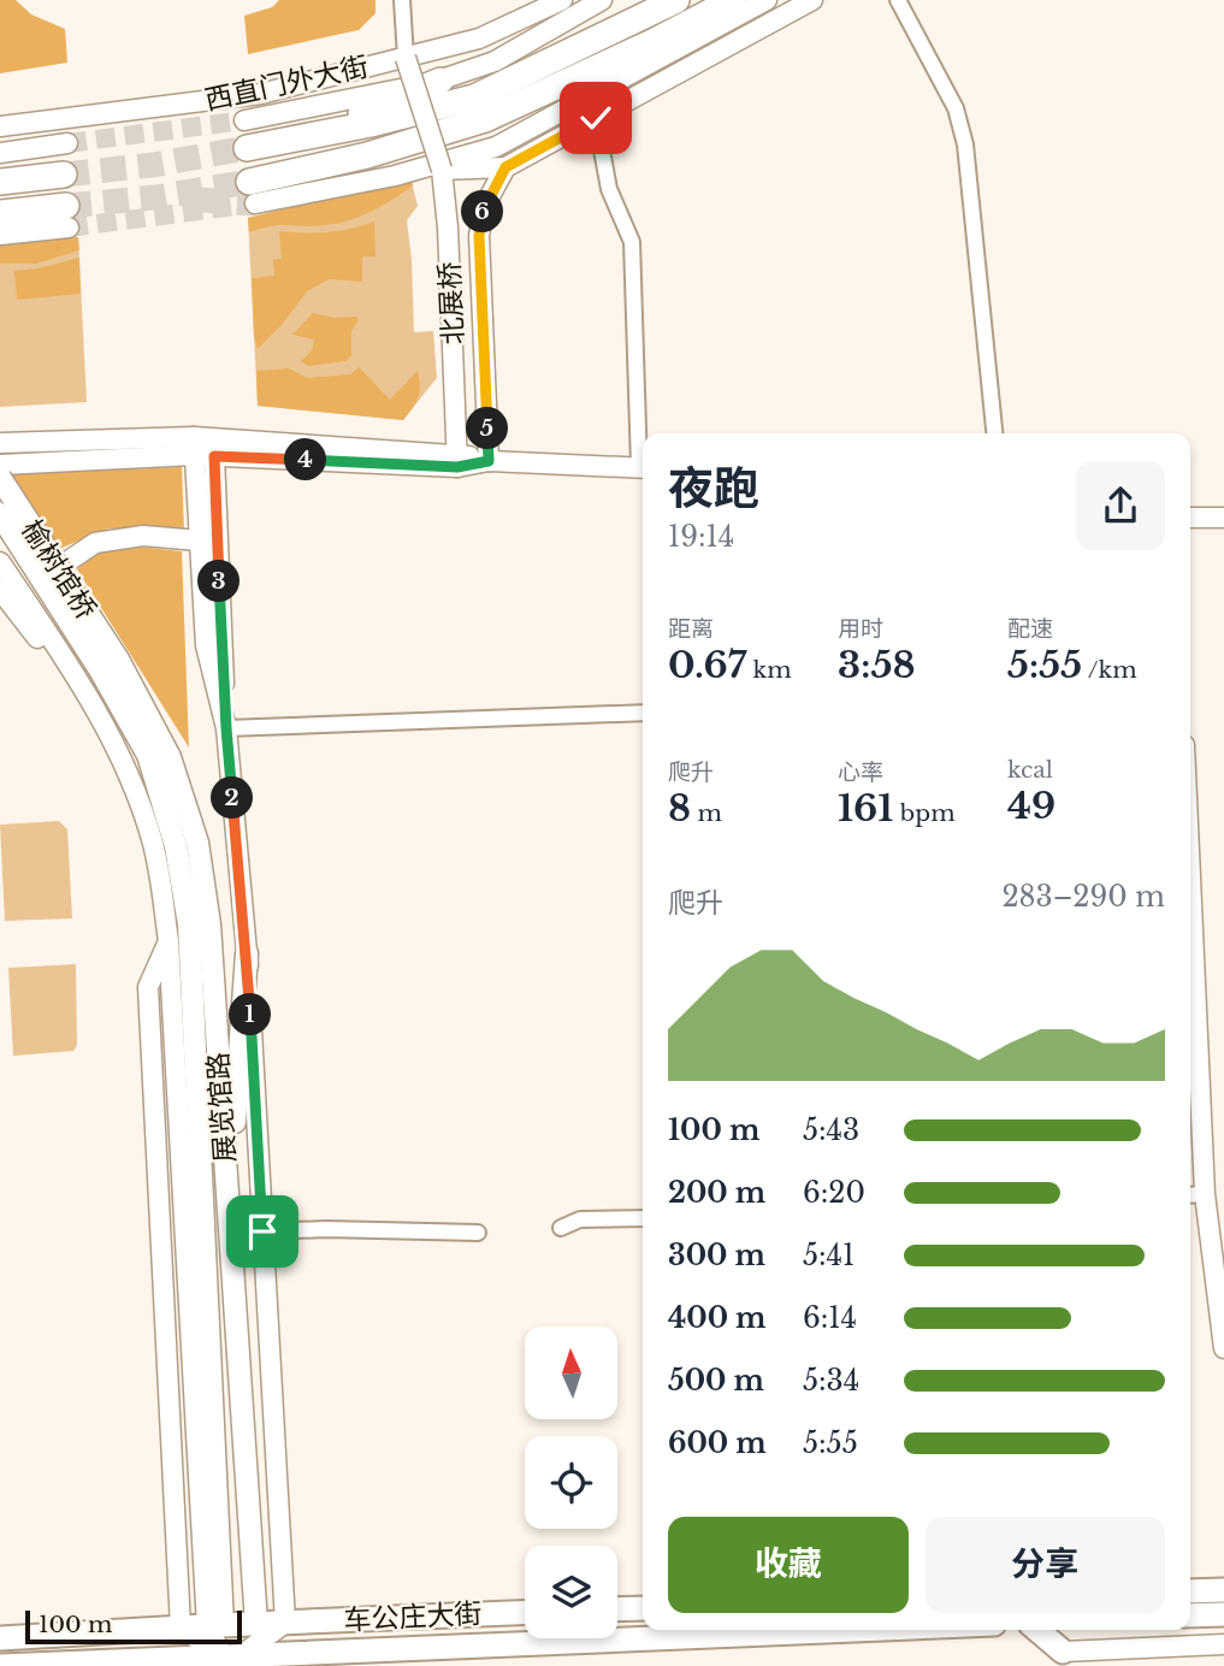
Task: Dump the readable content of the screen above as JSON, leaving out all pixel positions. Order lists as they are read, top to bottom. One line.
{"streets":{"highway":["西直门外大街"],"main road":["榆树馆桥","展览馆路","车公庄大街"],"street":["北展桥"]},"crossings":[["西直门外大街","北展桥"],["榆树馆桥","展览馆路"],["展览馆路","车公庄大街"]],"scale_bar":"100 m","north":"top","page":{"pins":["6","5","4","3","2","1"],"heading":["夜跑","19:14"],"stats":[["距离","0.67 km"],["用时","3:58"],["配速","5:55 /km"],["爬升","8 m"],["心率","161 bpm"],["kcal","49"]],"chart":["爬升","283–290 m"],"list":[{"name":"100 m","note":"5:43"},{"name":"200 m","note":"6:20"},{"name":"300 m","note":"5:41"},{"name":"400 m","note":"6:14"},{"name":"500 m","note":"5:34"},{"name":"600 m","note":"5:55"}],"buttons":["收藏","分享"],"scale":"100 m"}}
